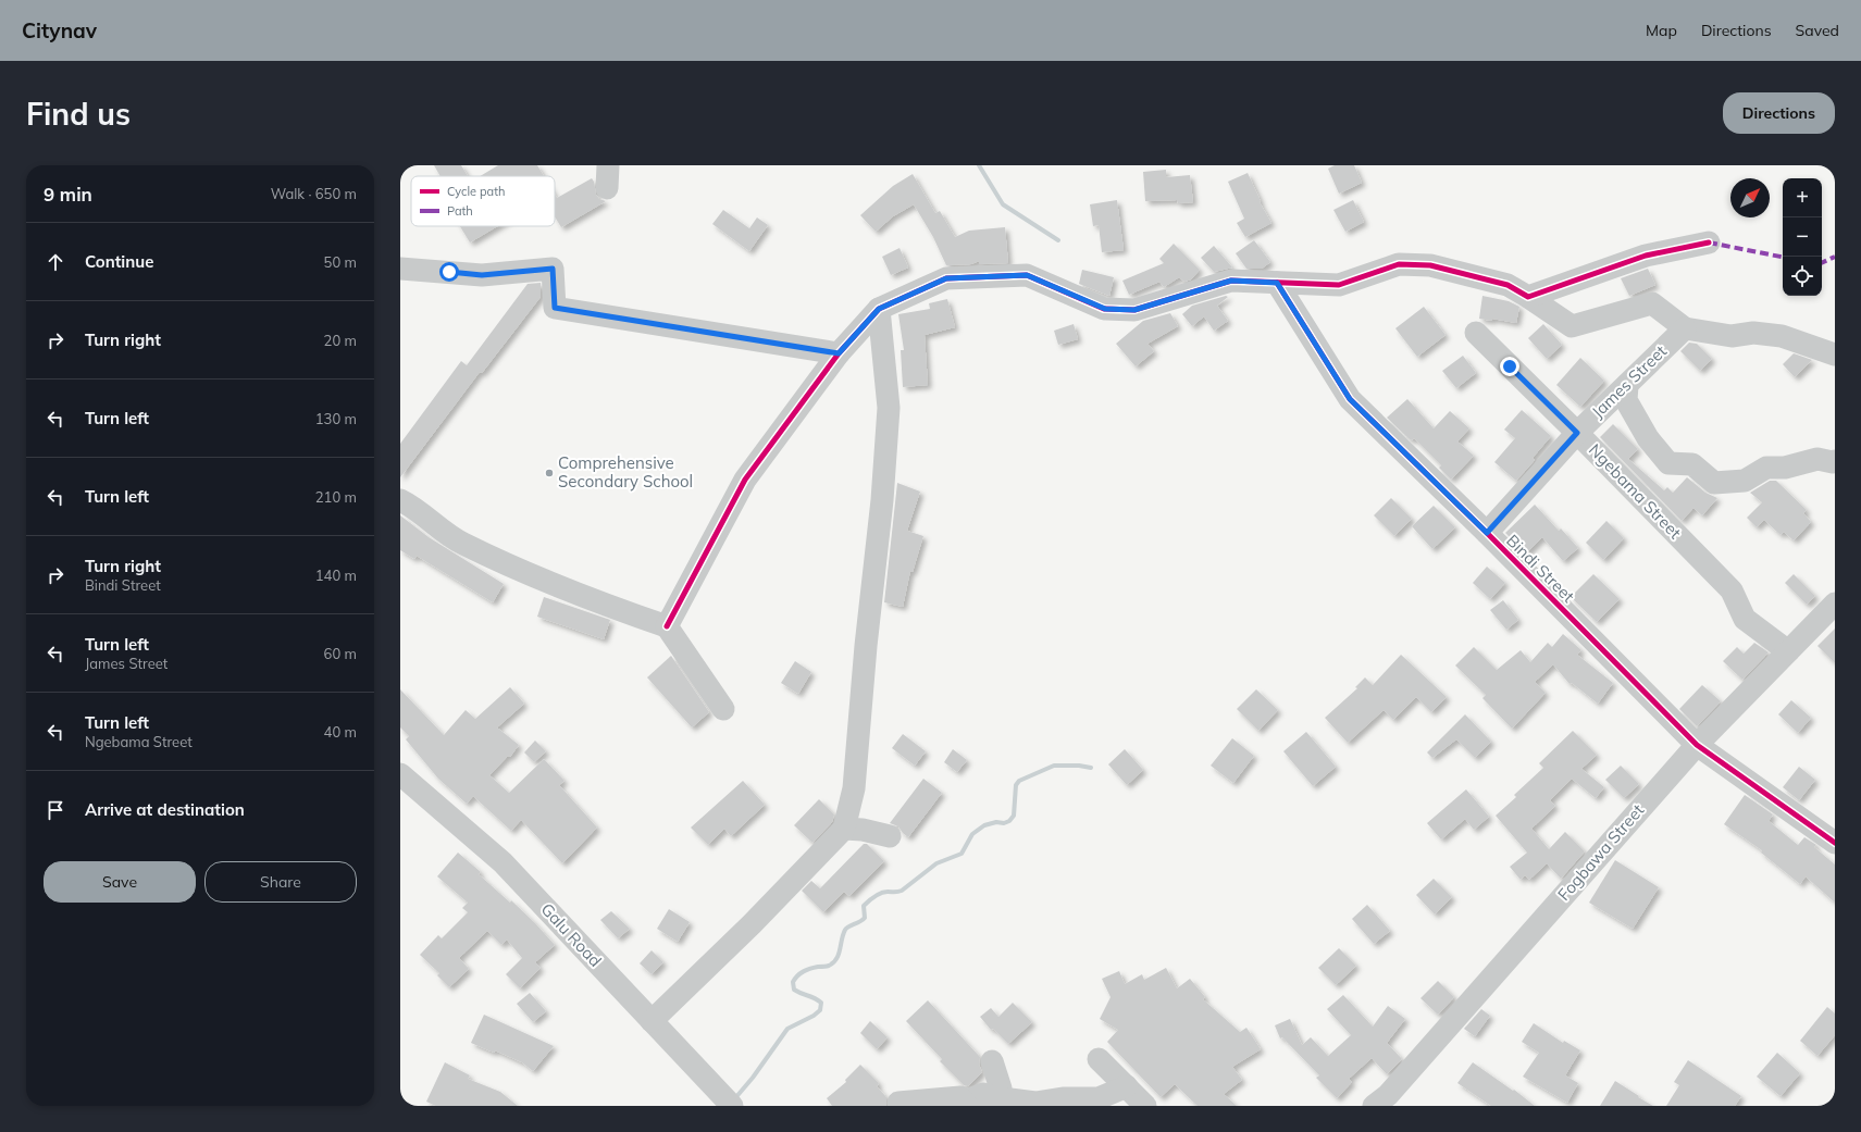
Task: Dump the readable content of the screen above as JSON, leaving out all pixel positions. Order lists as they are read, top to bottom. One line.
{"streets":{"street":["James Street","Ngebama Street","Bindi Street","Fogbawa Street","Galu Road"]},"crossings":[["James Street","Ngebama Street"],["James Street","Bindi Street"],["Ngebama Street","Fogbawa Street"],["Bindi Street","Fogbawa Street"]],"places":["Comprehensive Secondary School"],"legend":["Cycle path","Path"],"north":"top right","page":{"header":"Citynav","nav":["Map","Directions","Saved"],"buttons":["Directions",["Save","Share"]],"title":"Find us","heading":["9 min","Walk · 650 m"],"map_buttons":["+","−"],"list":[["Continue","50 m"],["Turn right","20 m"],["Turn left","130 m"],["Turn left","210 m"],["Turn right","Bindi Street","140 m"],["Turn left","James Street","60 m"],["Turn left","Ngebama Street","40 m"],"Arrive at destination"]}}
